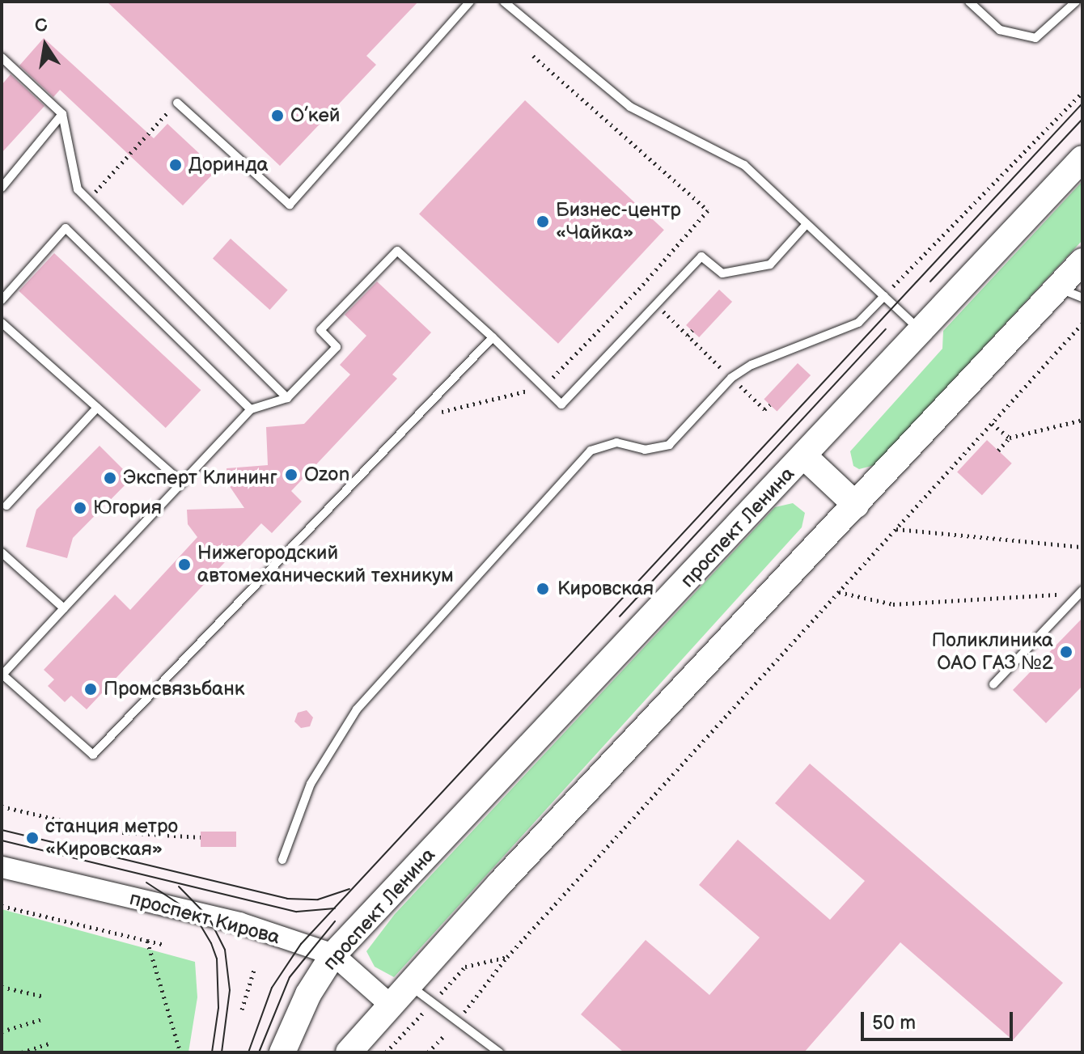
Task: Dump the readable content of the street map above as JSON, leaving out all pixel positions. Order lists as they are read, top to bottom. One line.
{"streets":{"main road":["проспект Ленина"],"street":["проспект Кирова"]},"crossings":[["проспект Ленина","проспект Кирова"]],"places":["О’кей","Доринда","Бизнес-центр «Чайка»","Ozon","Эксперт Клининг","Югория","Нижегородский автомеханический техникум","Кировская","Поликлиника ОАО ГАЗ №2","Промсвязьбанк","станция метро «Кировская»"],"scale_bar":"50 m","north":"top"}
